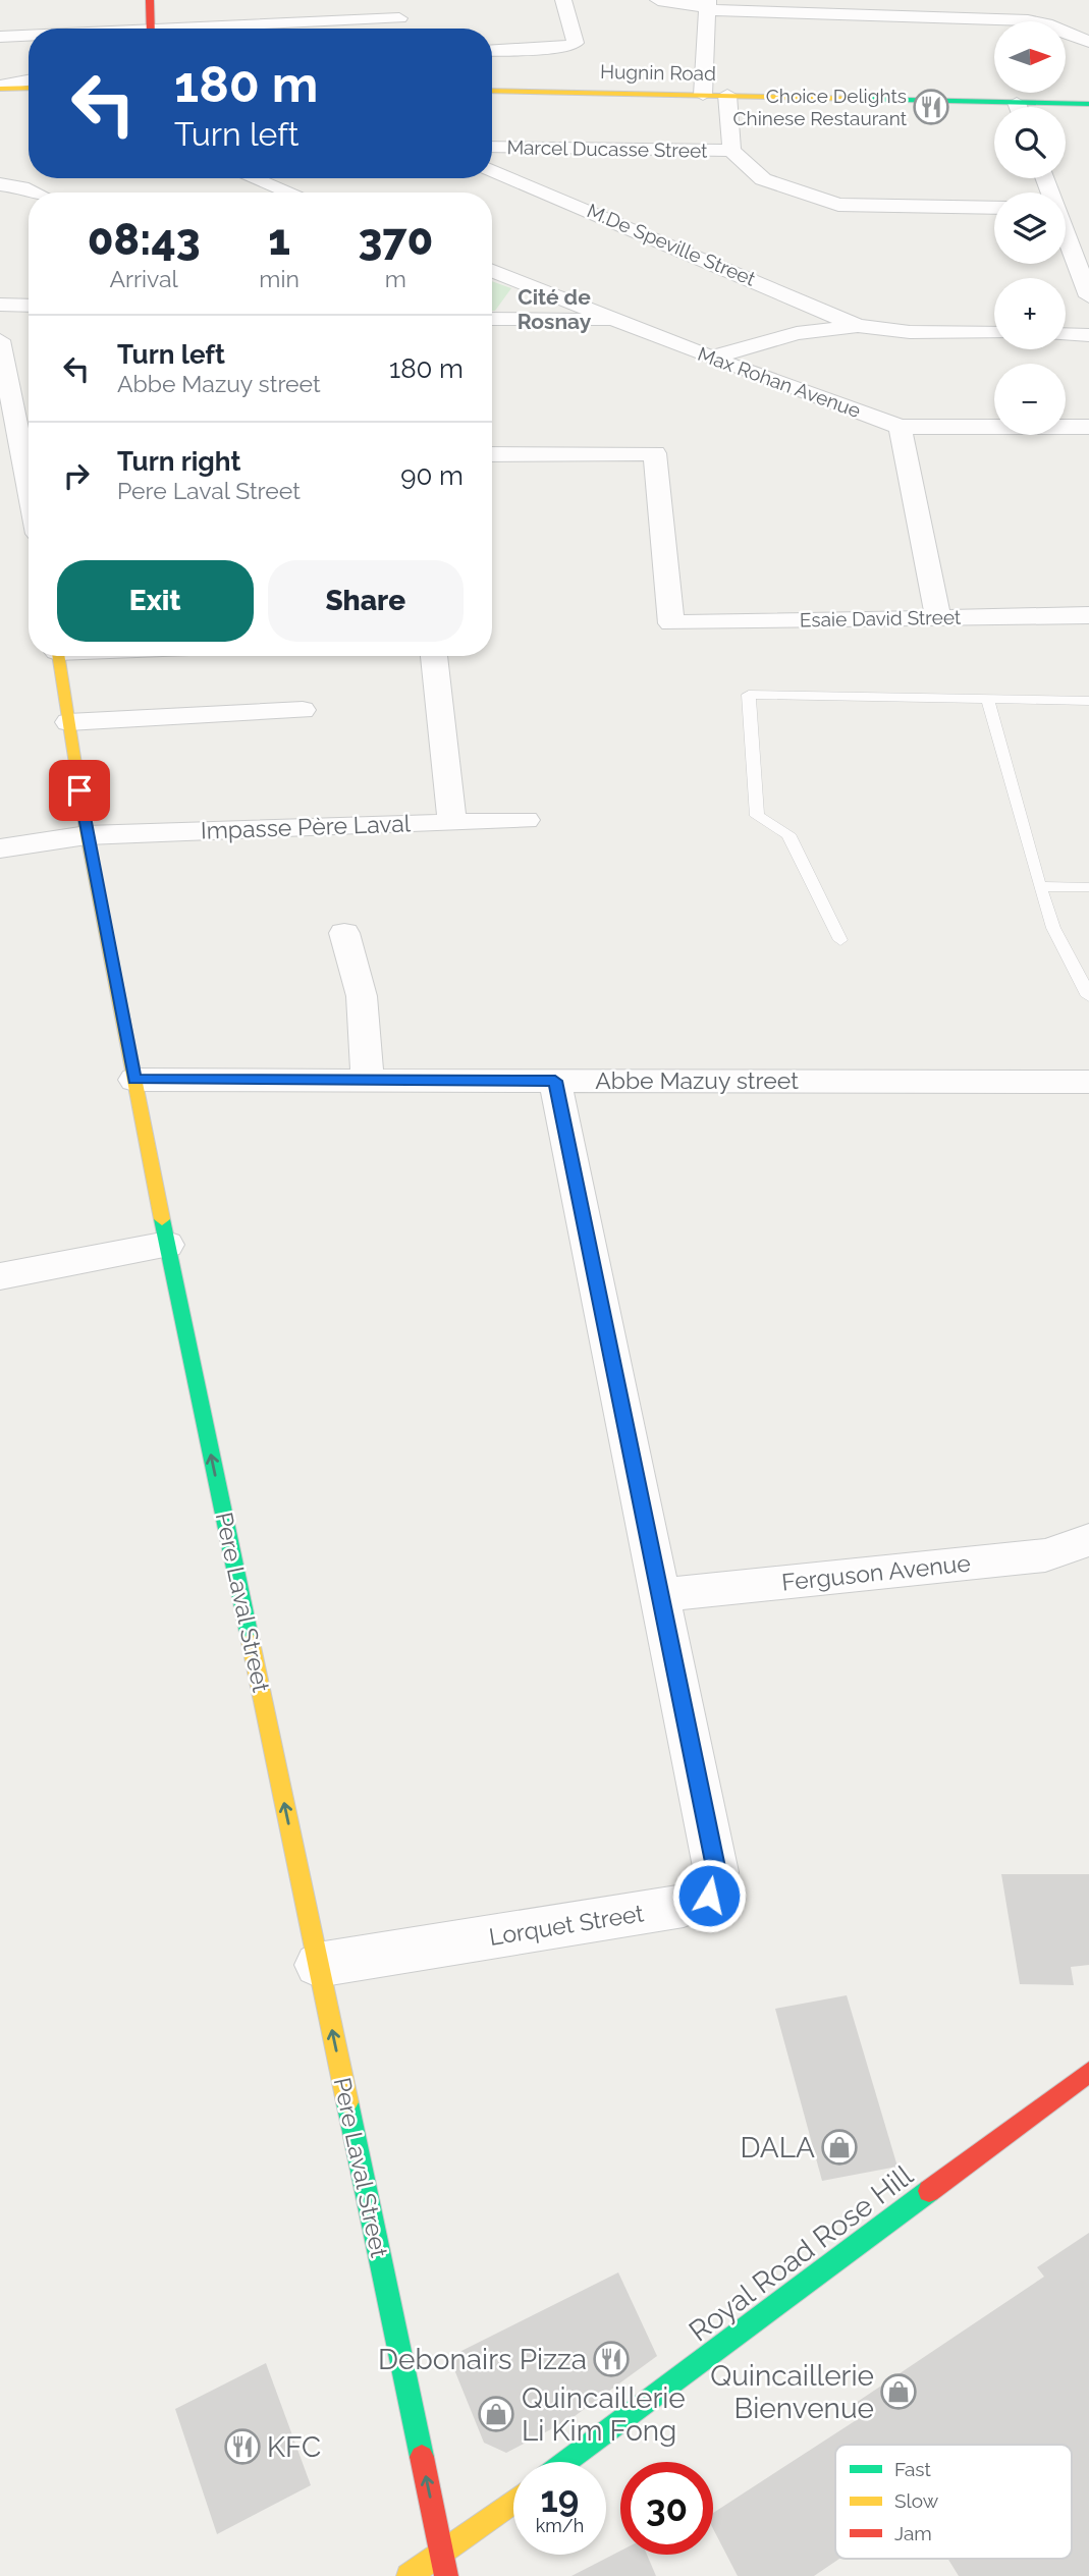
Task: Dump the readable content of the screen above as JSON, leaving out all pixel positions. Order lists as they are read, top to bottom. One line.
{"streets":{"street":["Hugnin Road","Marcel Ducasse Street","M.De Speville Street","Max Rohan Avenue","Esaie David Street","Impasse Père Laval","Abbe Mazuy street","Ferguson Avenue","Pere Laval Street","Lorquet Street","Royal Road Rose Hill"]},"crossings":[["Impasse Père Laval","Pere Laval Street"],["Abbe Mazuy street","Pere Laval Street"],["Abbe Mazuy street","Lorquet Street"],["Ferguson Avenue","Lorquet Street"],["Pere Laval Street","Lorquet Street"]],"one_way":["Pere Laval Street"],"districts":["Cité de Rosnay"],"places":{"restaurant":["Choice Delights Chinese Restaurant","Debonairs Pizza","KFC"],"shop":["DALA","Quincaillerie Bienvenue","Quincaillerie Li Kim Fong"]},"legend":["Fast","Slow","Jam"],"north":"right","page":{"map_buttons":["+","−"],"turn":["180 m","Turn left"],"eta":["08:43","Arrival","1","min","370","m"],"list":[{"name":"Turn left","note":"Abbe Mazuy street","value":"180 m"},{"name":"Turn right","note":"Pere Laval Street","value":"90 m"}],"buttons":["Exit","Share"],"speed":"19 km/h","limit":"30"}}
